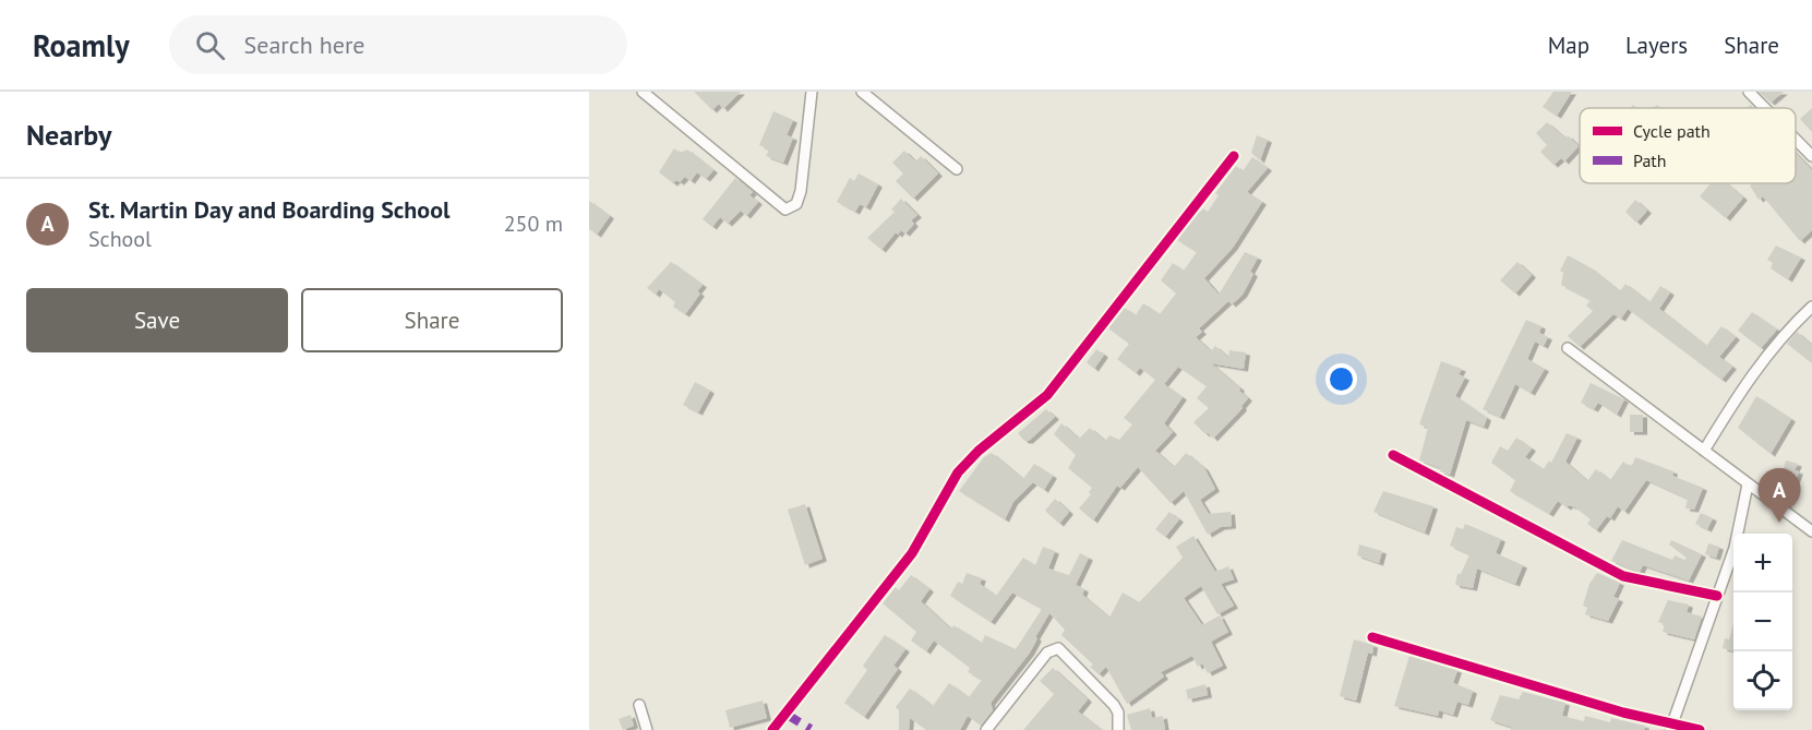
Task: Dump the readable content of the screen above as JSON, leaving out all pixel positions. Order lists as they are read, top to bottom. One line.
{"legend":["Cycle path","Path"],"page":{"header":"Roamly","search":"Search here","nav":["Map","Layers","Share"],"heading":"Nearby","list":[{"mark":"A","name":"St. Martin Day and Boarding School","note":"School","value":"250 m"}],"buttons":["Save","Share"],"pins":"A","map_buttons":["+","−"]}}
